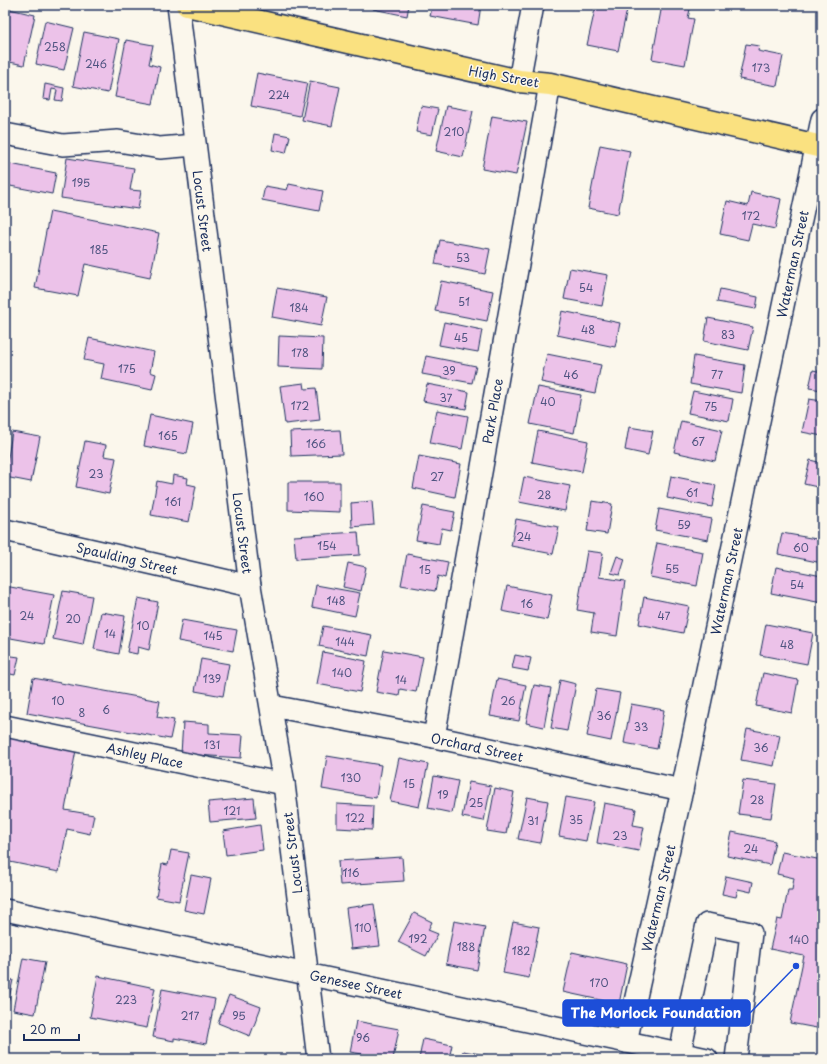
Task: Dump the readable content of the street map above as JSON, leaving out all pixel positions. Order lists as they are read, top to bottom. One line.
{"streets":{"main road":["High Street"],"street":["Locust Street","Waterman Street","Park Place","Spaulding Street","Orchard Street","Ashley Place","Genesee Street"]},"crossings":[["High Street","Waterman Street"],["High Street","Park Place"],["Locust Street","Spaulding Street"],["Locust Street","Orchard Street"],["Locust Street","Ashley Place"],["Locust Street","Genesee Street"],["Waterman Street","Orchard Street"],["Waterman Street","Genesee Street"],["Park Place","Orchard Street"]],"places":["The Morlock Foundation"],"house_numbers":["258","246","173","224","210","195","172","185","53","54","51","184","48","83","45","178","175","39","46","77","37","40","172","75","165","67","166","23","27","61","28","160","161","59","24","154","60","55","15","54","148","16","24","47","20","10","14","145","144","48","140","139","14","10","26","6","8","36","33","131","36","130","15","19","28","25","121","122","35","31","23","24","116","110","192","140","188","182","170","223","217","95","96"],"scale_bar":"20 m"}
